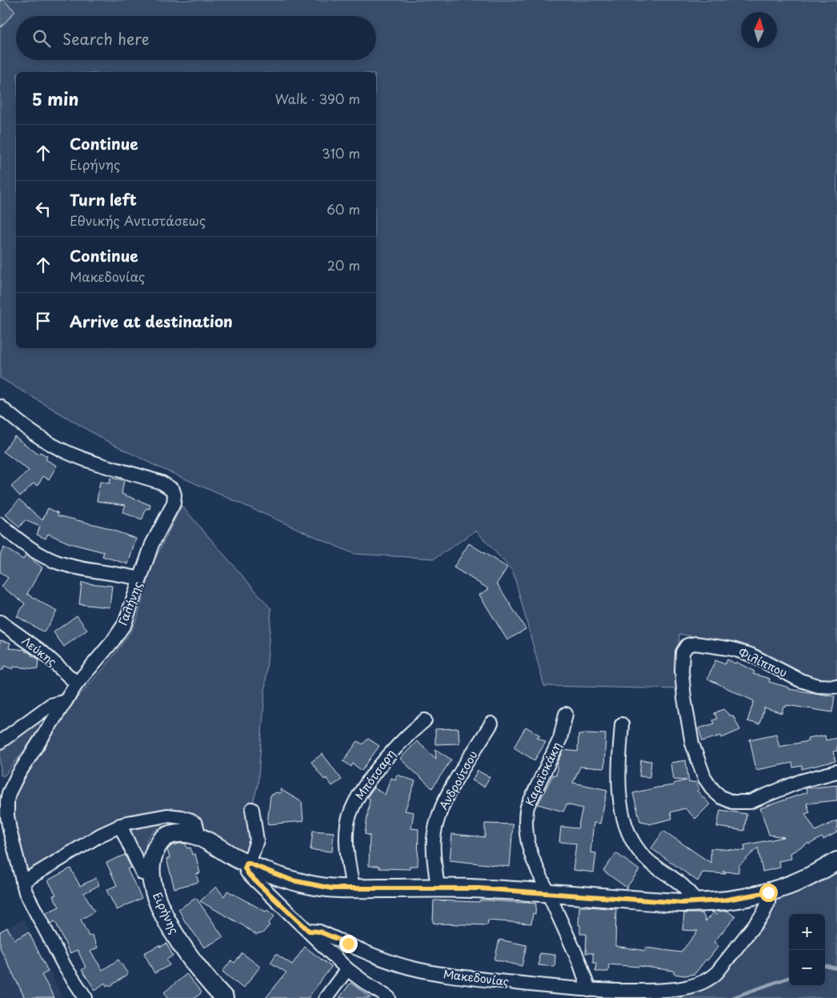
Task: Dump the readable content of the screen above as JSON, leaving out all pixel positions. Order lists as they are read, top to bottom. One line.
{"streets":{"street":["Γαλήνης","Λεύκης","Φιλίππου","Καραϊσκάκη","Μπότσαρη","Ανδρούτσου","Ειρήνης","Μακεδονίας"]},"crossings":[["Γαλήνης","Λεύκης"],["Καραϊσκάκη","Ειρήνης"],["Καραϊσκάκη","Μακεδονίας"],["Μπότσαρη","Ειρήνης"],["Ανδρούτσου","Ειρήνης"],["Ειρήνης","Μακεδονίας"]],"north":"top","page":{"search":"Search here","heading":["5 min","Walk · 390 m"],"list":[["Continue","Ειρήνης","310 m"],["Turn left","Εθνικής Αντιστάσεως","60 m"],["Continue","Μακεδονίας","20 m"],"Arrive at destination"],"map_buttons":["+","−"]}}
